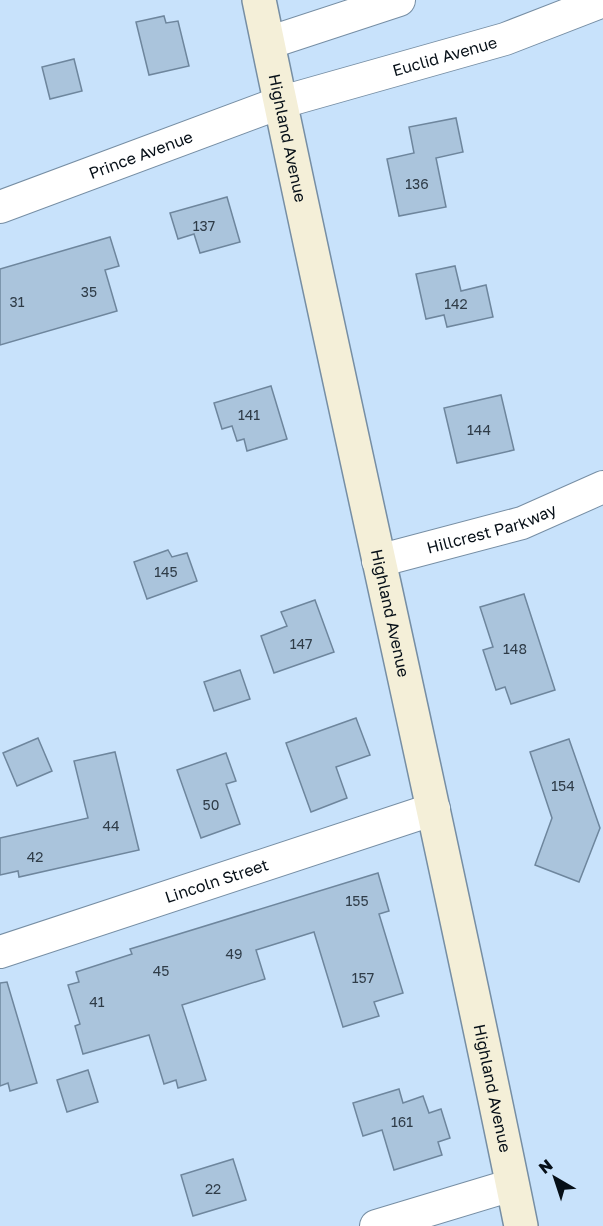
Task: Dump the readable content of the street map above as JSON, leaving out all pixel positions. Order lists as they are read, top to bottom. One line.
{"streets":{"main road":["Highland Avenue"],"street":["Euclid Avenue","Prince Avenue","Hillcrest Parkway","Lincoln Street"]},"crossings":[["Euclid Avenue","Highland Avenue"],["Euclid Avenue","Prince Avenue"],["Highland Avenue","Prince Avenue"],["Highland Avenue","Hillcrest Parkway"],["Highland Avenue","Lincoln Street"]],"house_numbers":["136","137","35","31","142","141","144","145","147","148","154","50","44","42","155","49","45","157","41","161","22"],"north":"top left"}
